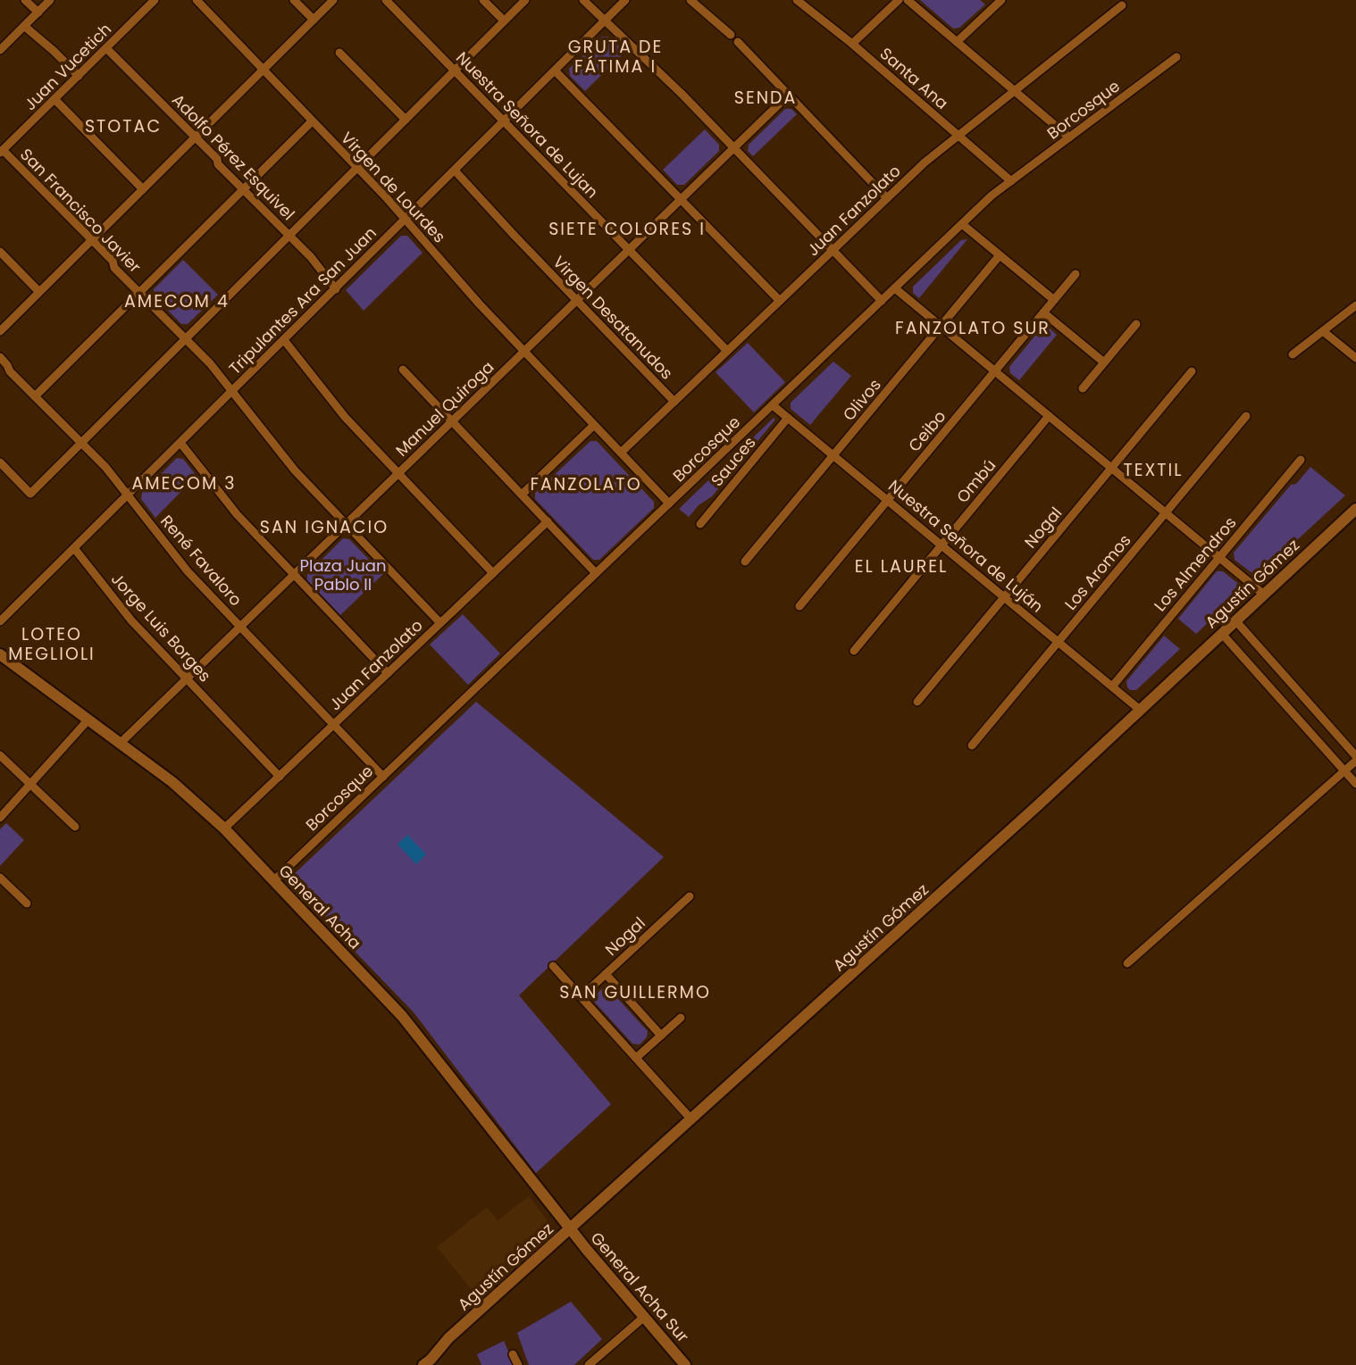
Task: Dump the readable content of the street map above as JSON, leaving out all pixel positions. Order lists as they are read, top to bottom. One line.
{"streets":{"main road":["Agustín Gómez","General Acha","General Acha Sur"],"street":["Juan Vucetich","Santa Ana","Borcosque","Nuestra Señora de Lujan","Adolfo Pérez Esquivel","Virgen de Lourdes","San Francisco Javier","Juan Fanzolato","Tripulantes Ara San Juan","Virgen Desatanudos","Olivos","Manuel Quiroga","Ceibo","Sauces","Ombú","Nogal","Nuestra Señora de Luján","René Favaloro","Los Almendros","Los Aromos","Jorge Luis Borges"]},"crossings":[["Juan Vucetich","Adolfo Pérez Esquivel"],["Juan Vucetich","San Francisco Javier"],["Santa Ana","Borcosque"],["Santa Ana","Juan Fanzolato"],["Borcosque","Virgen de Lourdes"],["Borcosque","Nuestra Señora de Luján"],["Borcosque","René Favaloro"],["Borcosque","General Acha"],["Nuestra Señora de Lujan","Juan Fanzolato"],["Nuestra Señora de Lujan","Tripulantes Ara San Juan"],["Nuestra Señora de Lujan","Manuel Quiroga"],["Adolfo Pérez Esquivel","Tripulantes Ara San Juan"],["Virgen de Lourdes","Juan Fanzolato"],["Virgen de Lourdes","Tripulantes Ara San Juan"],["Virgen de Lourdes","Manuel Quiroga"],["San Francisco Javier","Juan Fanzolato"],["San Francisco Javier","Tripulantes Ara San Juan"],["San Francisco Javier","Manuel Quiroga"],["Juan Fanzolato","Virgen Desatanudos"],["Juan Fanzolato","René Favaloro"],["Juan Fanzolato","Jorge Luis Borges"],["Juan Fanzolato","General Acha"],["Tripulantes Ara San Juan","Virgen Desatanudos"],["Tripulantes Ara San Juan","René Favaloro"],["Tripulantes Ara San Juan","Jorge Luis Borges"],["Virgen Desatanudos","Manuel Quiroga"],["Olivos","Nuestra Señora de Luján"],["Manuel Quiroga","René Favaloro"],["Manuel Quiroga","Jorge Luis Borges"],["Manuel Quiroga","General Acha"],["Ceibo","Nuestra Señora de Luján"],["Sauces","Nuestra Señora de Luján"],["Ombú","Nuestra Señora de Luján"],["Nogal","Nuestra Señora de Luján"],["Nuestra Señora de Luján","Los Almendros"],["Nuestra Señora de Luján","Los Aromos"],["Nuestra Señora de Luján","Agustín Gómez"],["Agustín Gómez","General Acha"],["Agustín Gómez","General Acha Sur"],["General Acha","General Acha Sur"]],"districts":["GRUTA DE FÁTIMA I","SENDA","STOTAC","SIETE COLORES I","AMECOM 4","FANZOLATO SUR","TEXTIL","AMECOM 3","FANZOLATO","SAN IGNACIO","EL LAUREL","LOTEO MEGLIOLI","SAN GUILLERMO"],"parks":["Plaza Juan Pablo II"]}
